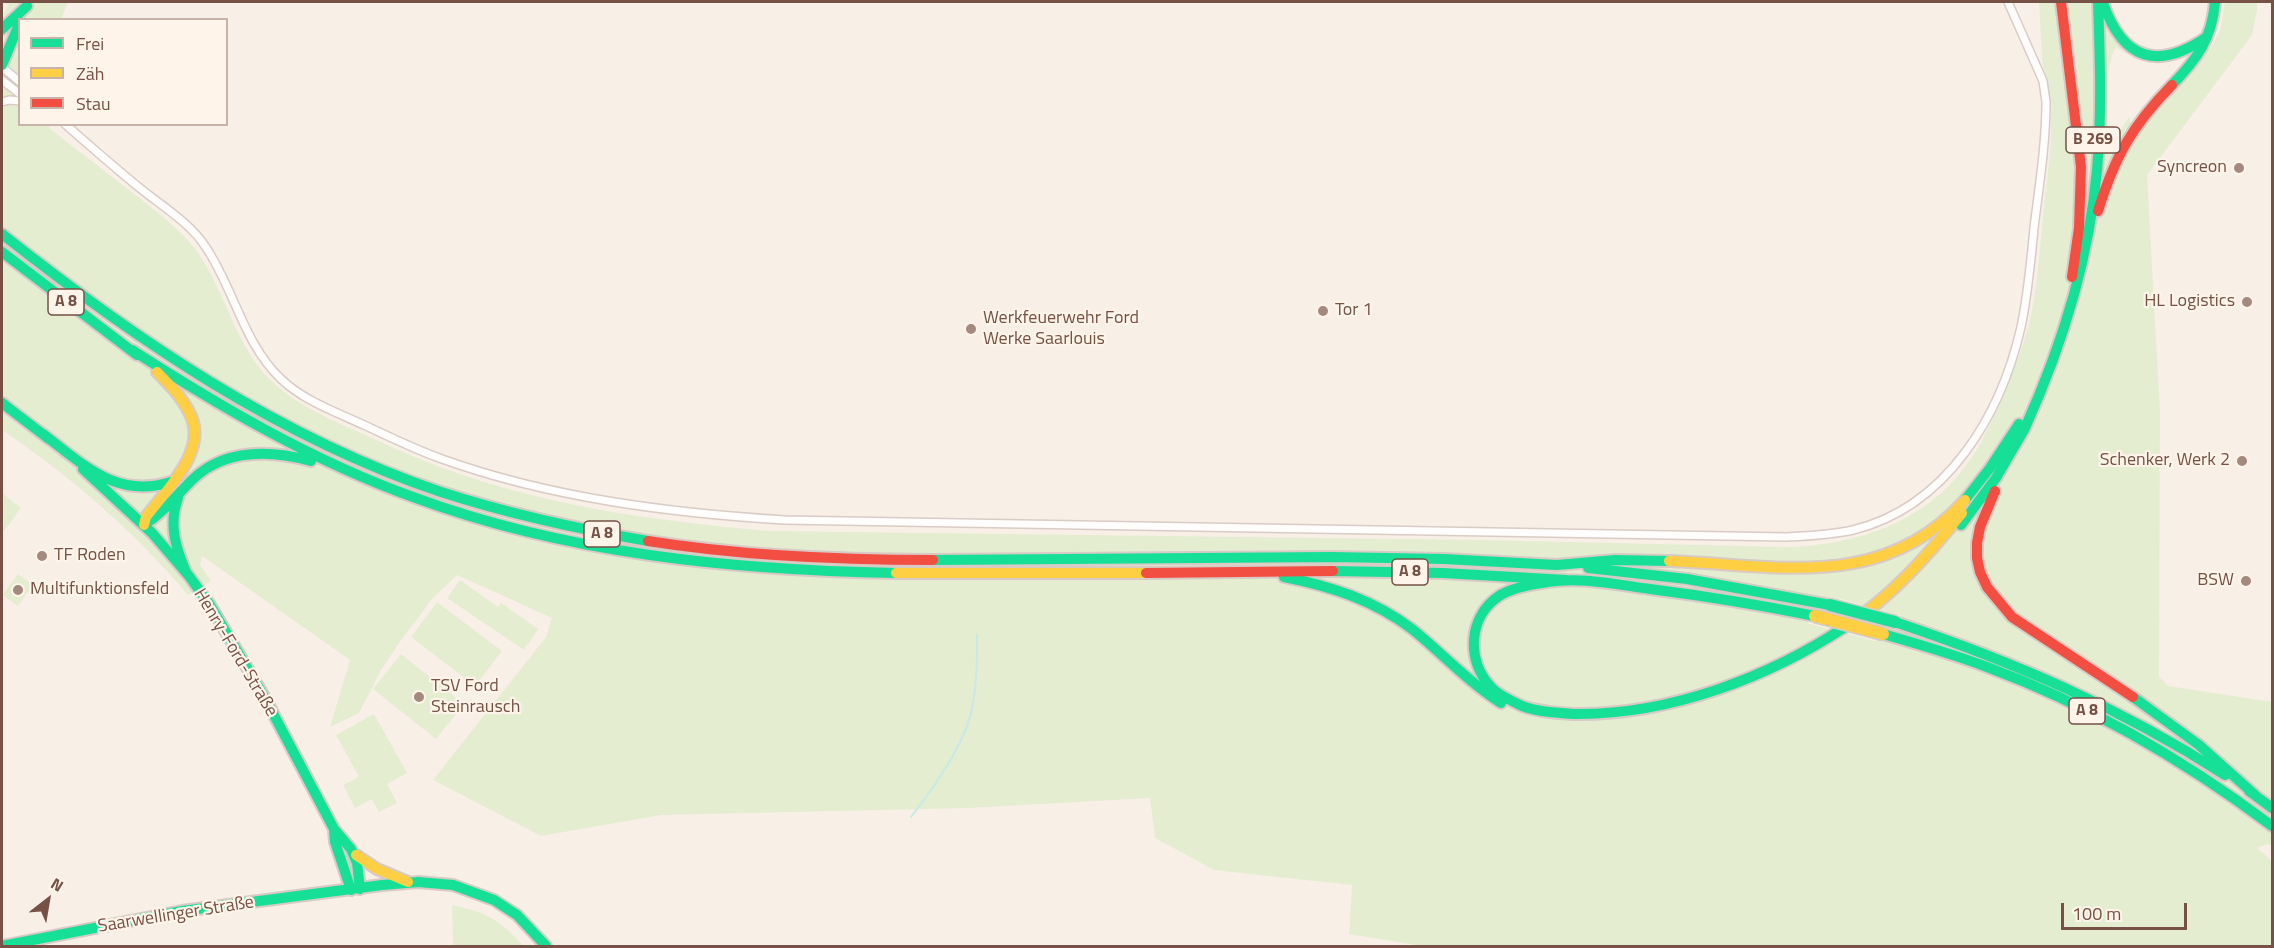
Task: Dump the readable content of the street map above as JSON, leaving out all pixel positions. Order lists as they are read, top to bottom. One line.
{"streets":{"main road":["B 269","A 8","Henry-Ford-Straße","Saarwellinger Straße"]},"crossings":[["Henry-Ford-Straße","Saarwellinger Straße"]],"places":["Syncreon","HL Logistics","Tor 1","Werkfeuerwehr Ford Werke Saarlouis","Schenker, Werk 2","TF Roden","BSW","Multifunktionsfeld","TSV Ford Steinrausch"],"legend":["Frei","Zäh","Stau"],"scale_bar":"100 m","north":"top right"}
